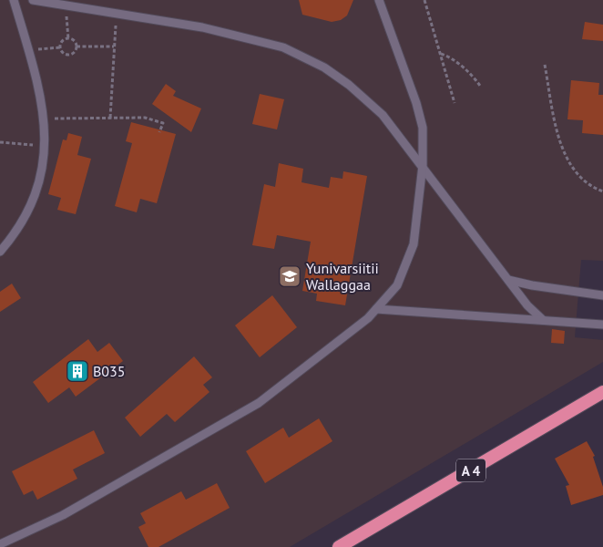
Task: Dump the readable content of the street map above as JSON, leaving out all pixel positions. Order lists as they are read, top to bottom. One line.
{"streets":{"highway":["A 4"]},"places":{"school or university":["Yunivarsiitii Wallaggaa"],"building":["B035"]}}
